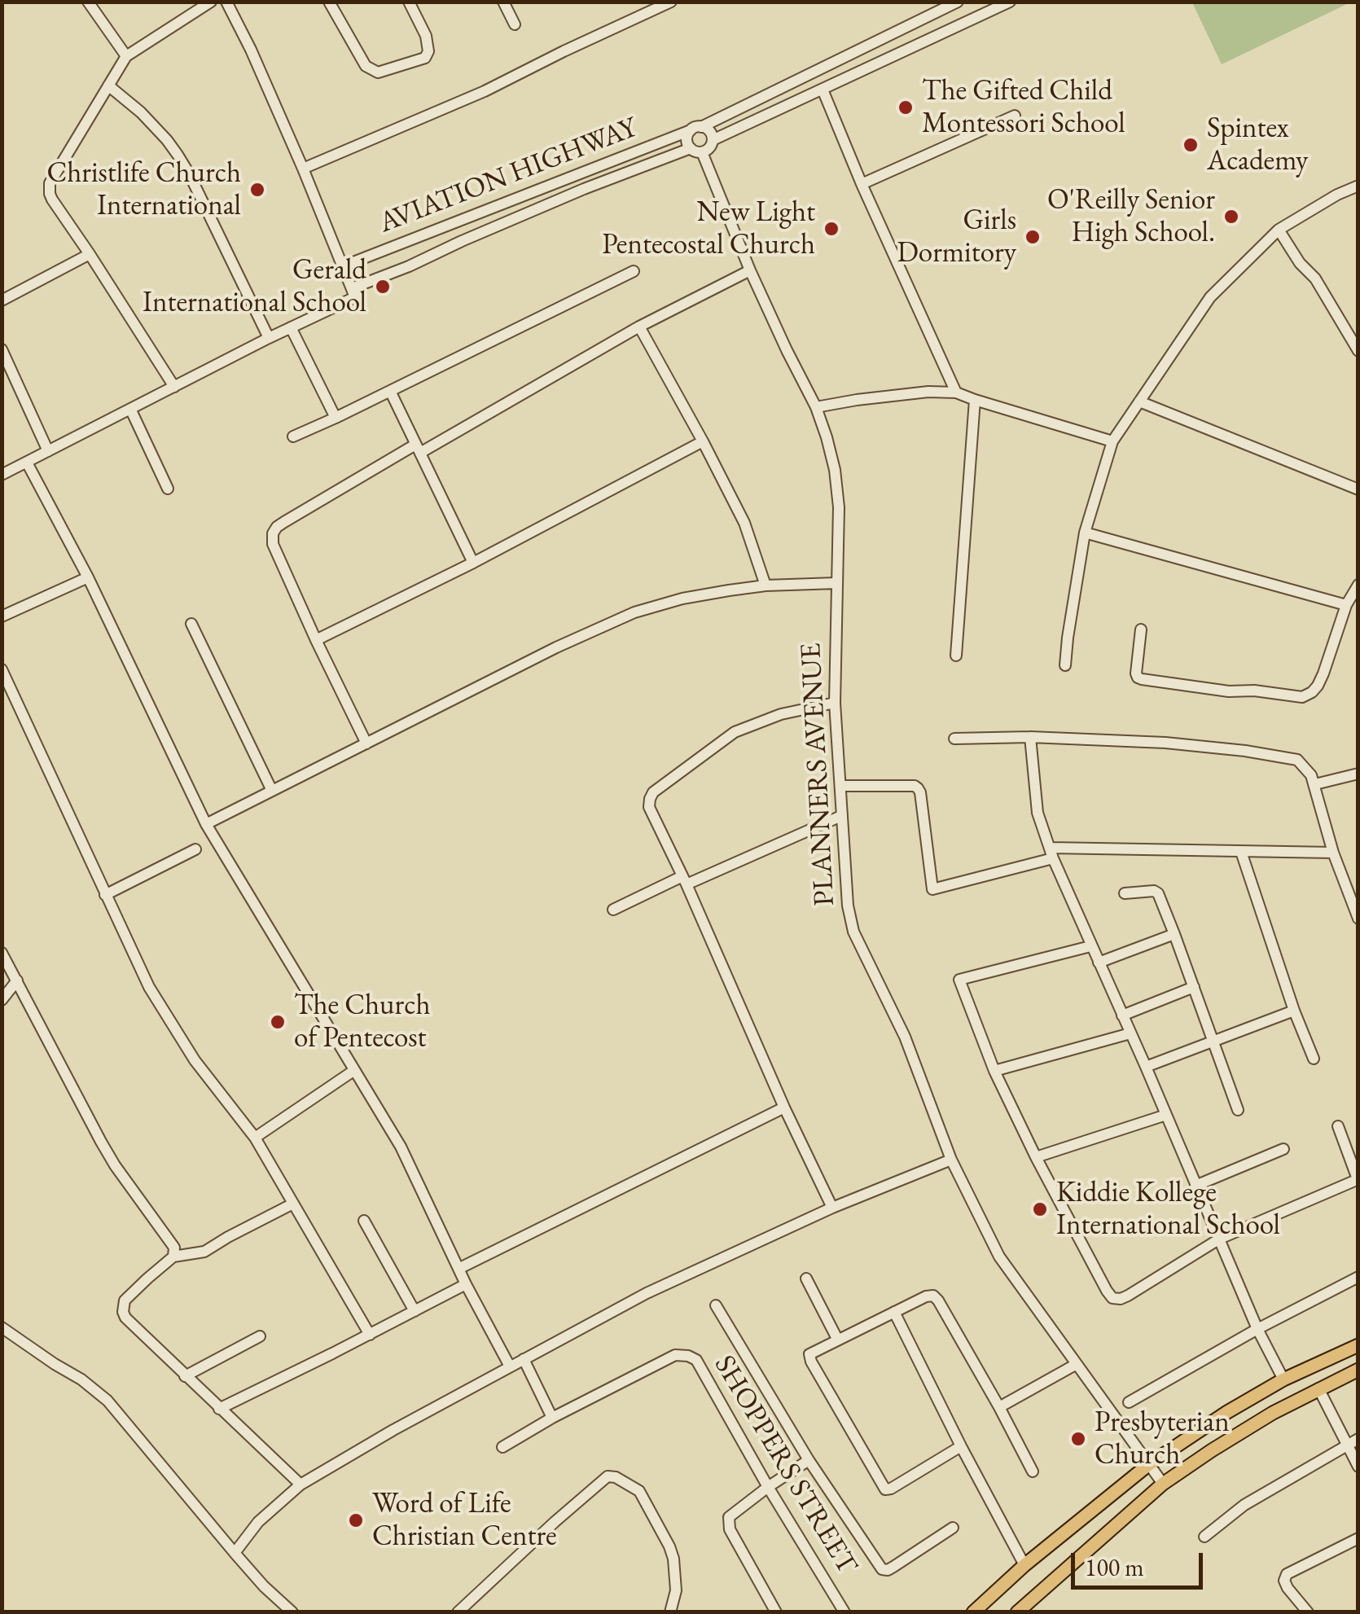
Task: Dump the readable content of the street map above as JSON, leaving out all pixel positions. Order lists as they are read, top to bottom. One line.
{"streets":{"street":["AVIATION HIGHWAY","PLANNERS AVENUE","SHOPPERS STREET"]},"crossings":[["AVIATION HIGHWAY","PLANNERS AVENUE"]],"places":["The Gifted Child Montessori School","Spintex Academy","Christlife Church International","O'Reilly Senior High School.","New Light Pentecostal Church","Girls Dormitory","Gerald International School","The Church of Pentecost","Kiddie Kollege International School","Presbyterian Church","Word of Life Christian Centre"],"scale_bar":"100 m"}
